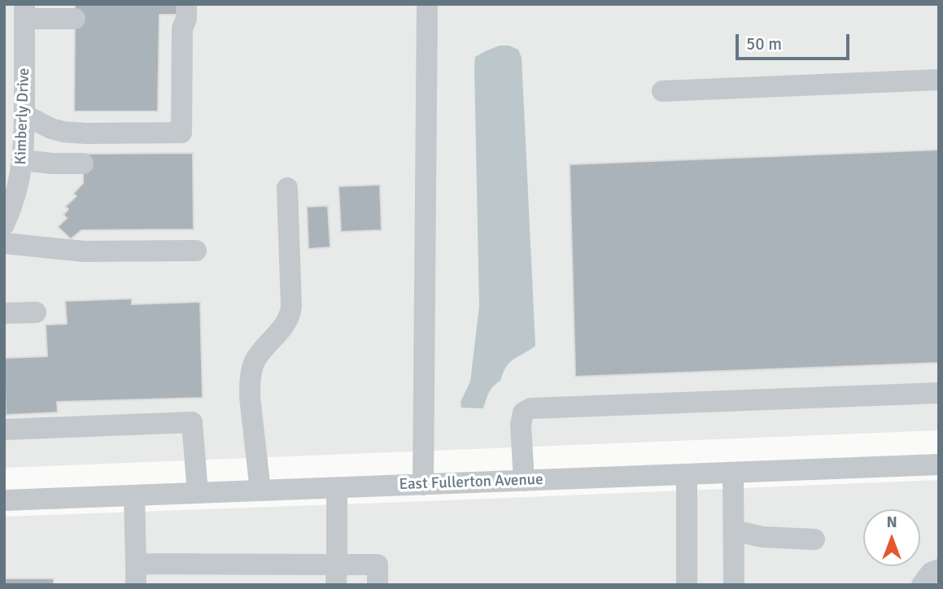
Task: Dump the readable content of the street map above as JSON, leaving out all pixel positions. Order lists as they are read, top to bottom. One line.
{"streets":{"street":["Kimberly Drive","East Fullerton Avenue"]},"scale_bar":"50 m","north":"top"}
